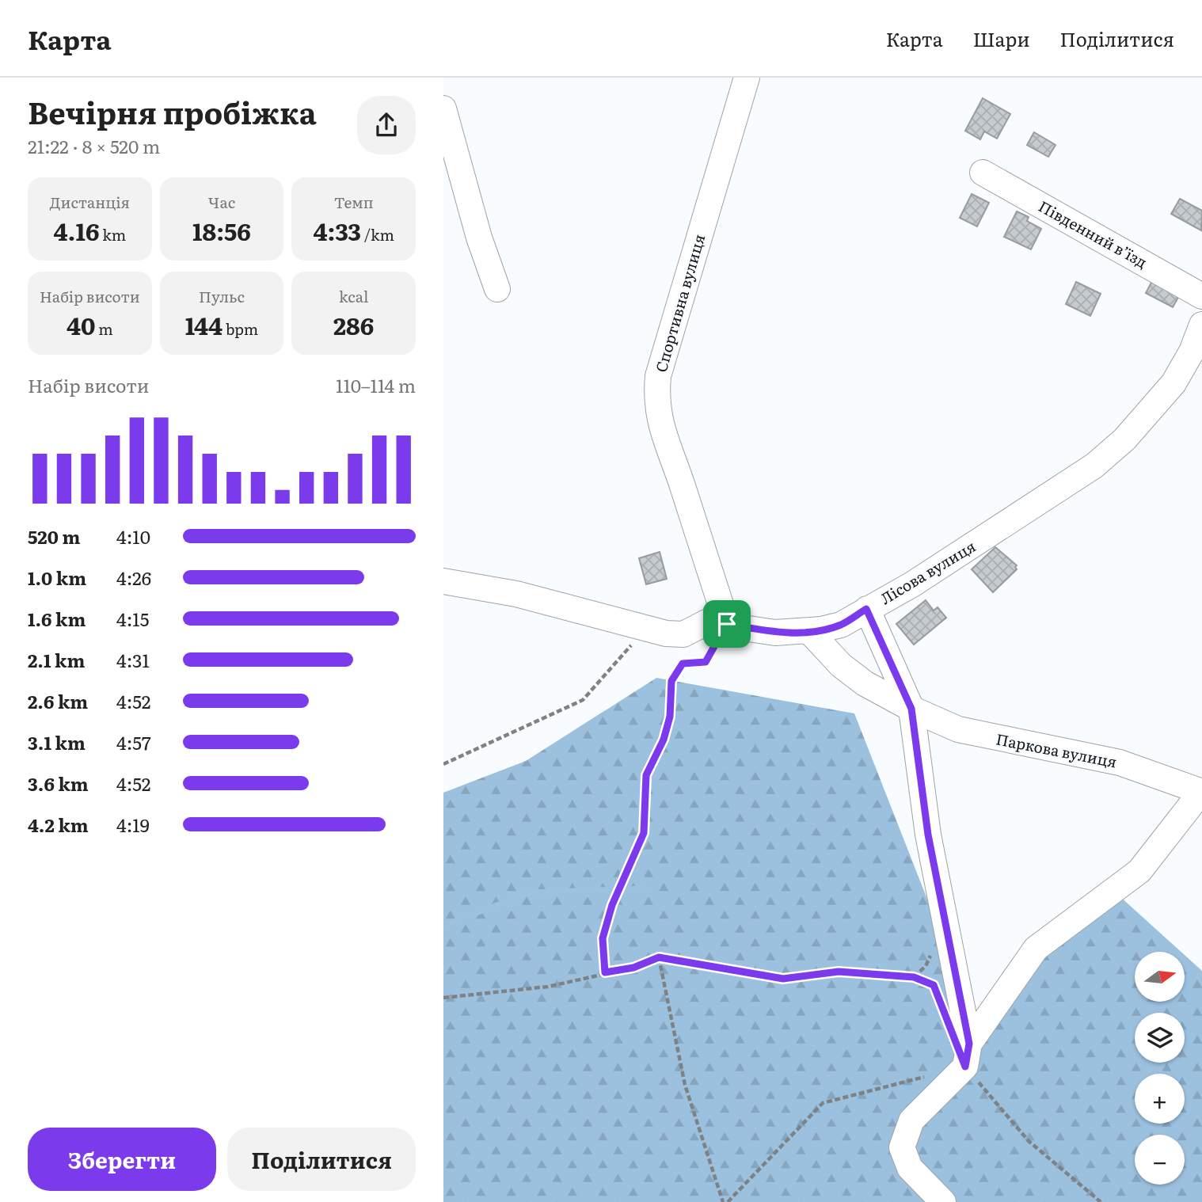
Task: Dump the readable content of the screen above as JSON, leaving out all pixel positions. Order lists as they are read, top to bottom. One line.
{"streets":{"street":["Південний в’їзд","Спортивна вулиця","Лісова вулиця","Паркова вулиця"]},"crossings":[["Спортивна вулиця","Лісова вулиця"],["Лісова вулиця","Паркова вулиця"]],"north":"right","page":{"header":"Карта","nav":["Карта","Шари","Поділитися"],"heading":["Вечірня пробіжка","21:22 · 8 × 520 m"],"stats":[["Дистанція","4.16 km"],["Час","18:56"],["Темп","4:33 /km"],["Набір висоти","40 m"],["Пульс","144 bpm"],["kcal","286"]],"chart":["Набір висоти","110–114 m"],"list":[{"name":"520 m","note":"4:10"},{"name":"1.0 km","note":"4:26"},{"name":"1.6 km","note":"4:15"},{"name":"2.1 km","note":"4:31"},{"name":"2.6 km","note":"4:52"},{"name":"3.1 km","note":"4:57"},{"name":"3.6 km","note":"4:52"},{"name":"4.2 km","note":"4:19"}],"map_buttons":["+","−"],"buttons":["Зберегти","Поділитися"]}}
